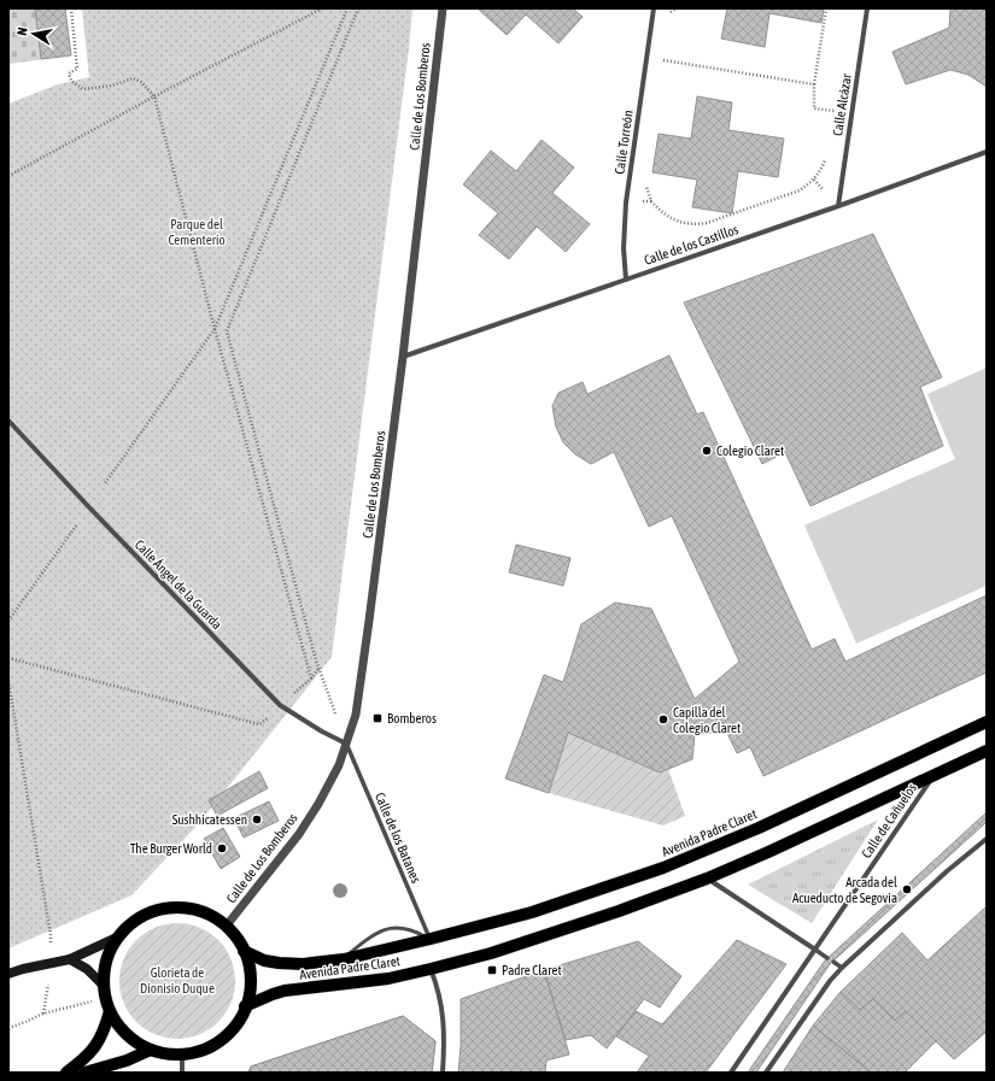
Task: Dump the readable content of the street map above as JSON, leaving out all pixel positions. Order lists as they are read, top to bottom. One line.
{"streets":{"main road":["Avenida Padre Claret"],"street":["Calle de Los Bomberos","Calle Alcázar","Calle Torreón","Calle de los Castillos","Calle Ángel de la Guarda","Calle de Cañuelos","Calle de los Batanes"]},"crossings":[["Calle de Los Bomberos","Calle de los Castillos"],["Calle de Los Bomberos","Calle Ángel de la Guarda"],["Calle de Los Bomberos","Avenida Padre Claret"],["Calle de Los Bomberos","Calle de los Batanes"],["Calle Alcázar","Calle de los Castillos"],["Calle Torreón","Calle de los Castillos"],["Calle Ángel de la Guarda","Calle de los Batanes"],["Calle de Cañuelos","Avenida Padre Claret"],["Avenida Padre Claret","Calle de los Batanes"]],"parks":["Parque del Cementerio","Glorieta de Dionisio Duque"],"places":{"other":["Colegio Claret","Capilla del Colegio Claret","Sushhicatessen","The Burger World","Arcada del Acueducto de Segovia"],"transit":["Bomberos","Padre Claret"]},"north":"left"}
